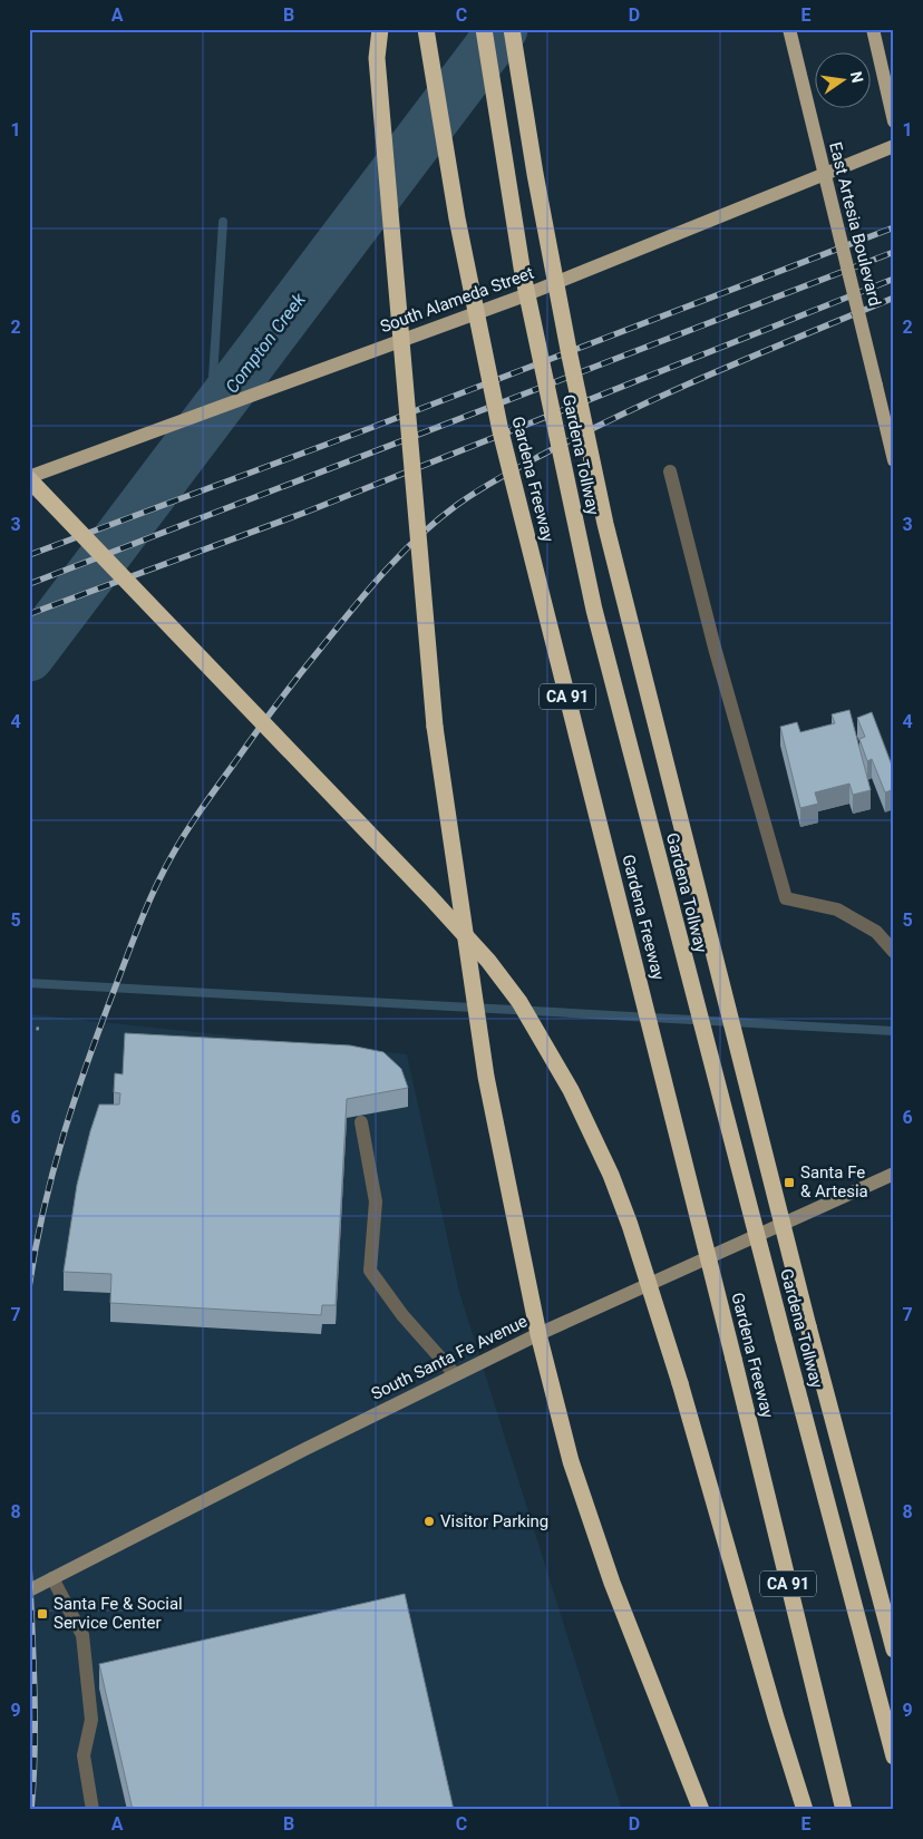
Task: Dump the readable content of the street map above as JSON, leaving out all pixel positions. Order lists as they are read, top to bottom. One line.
{"streets":{"highway":["Gardena Tollway","Gardena Freeway","CA 91"],"main road":["East Artesia Boulevard","South Alameda Street","South Santa Fe Avenue"]},"water":["Compton Creek"],"places":{"transit":["Santa Fe & Artesia","Santa Fe & Social Service Center"],"other":["Visitor Parking"]},"north":"right","grid":{"columns":["A","B","C","D","E"],"rows":["1","2","3","4","5","6","7","8","9"]}}
